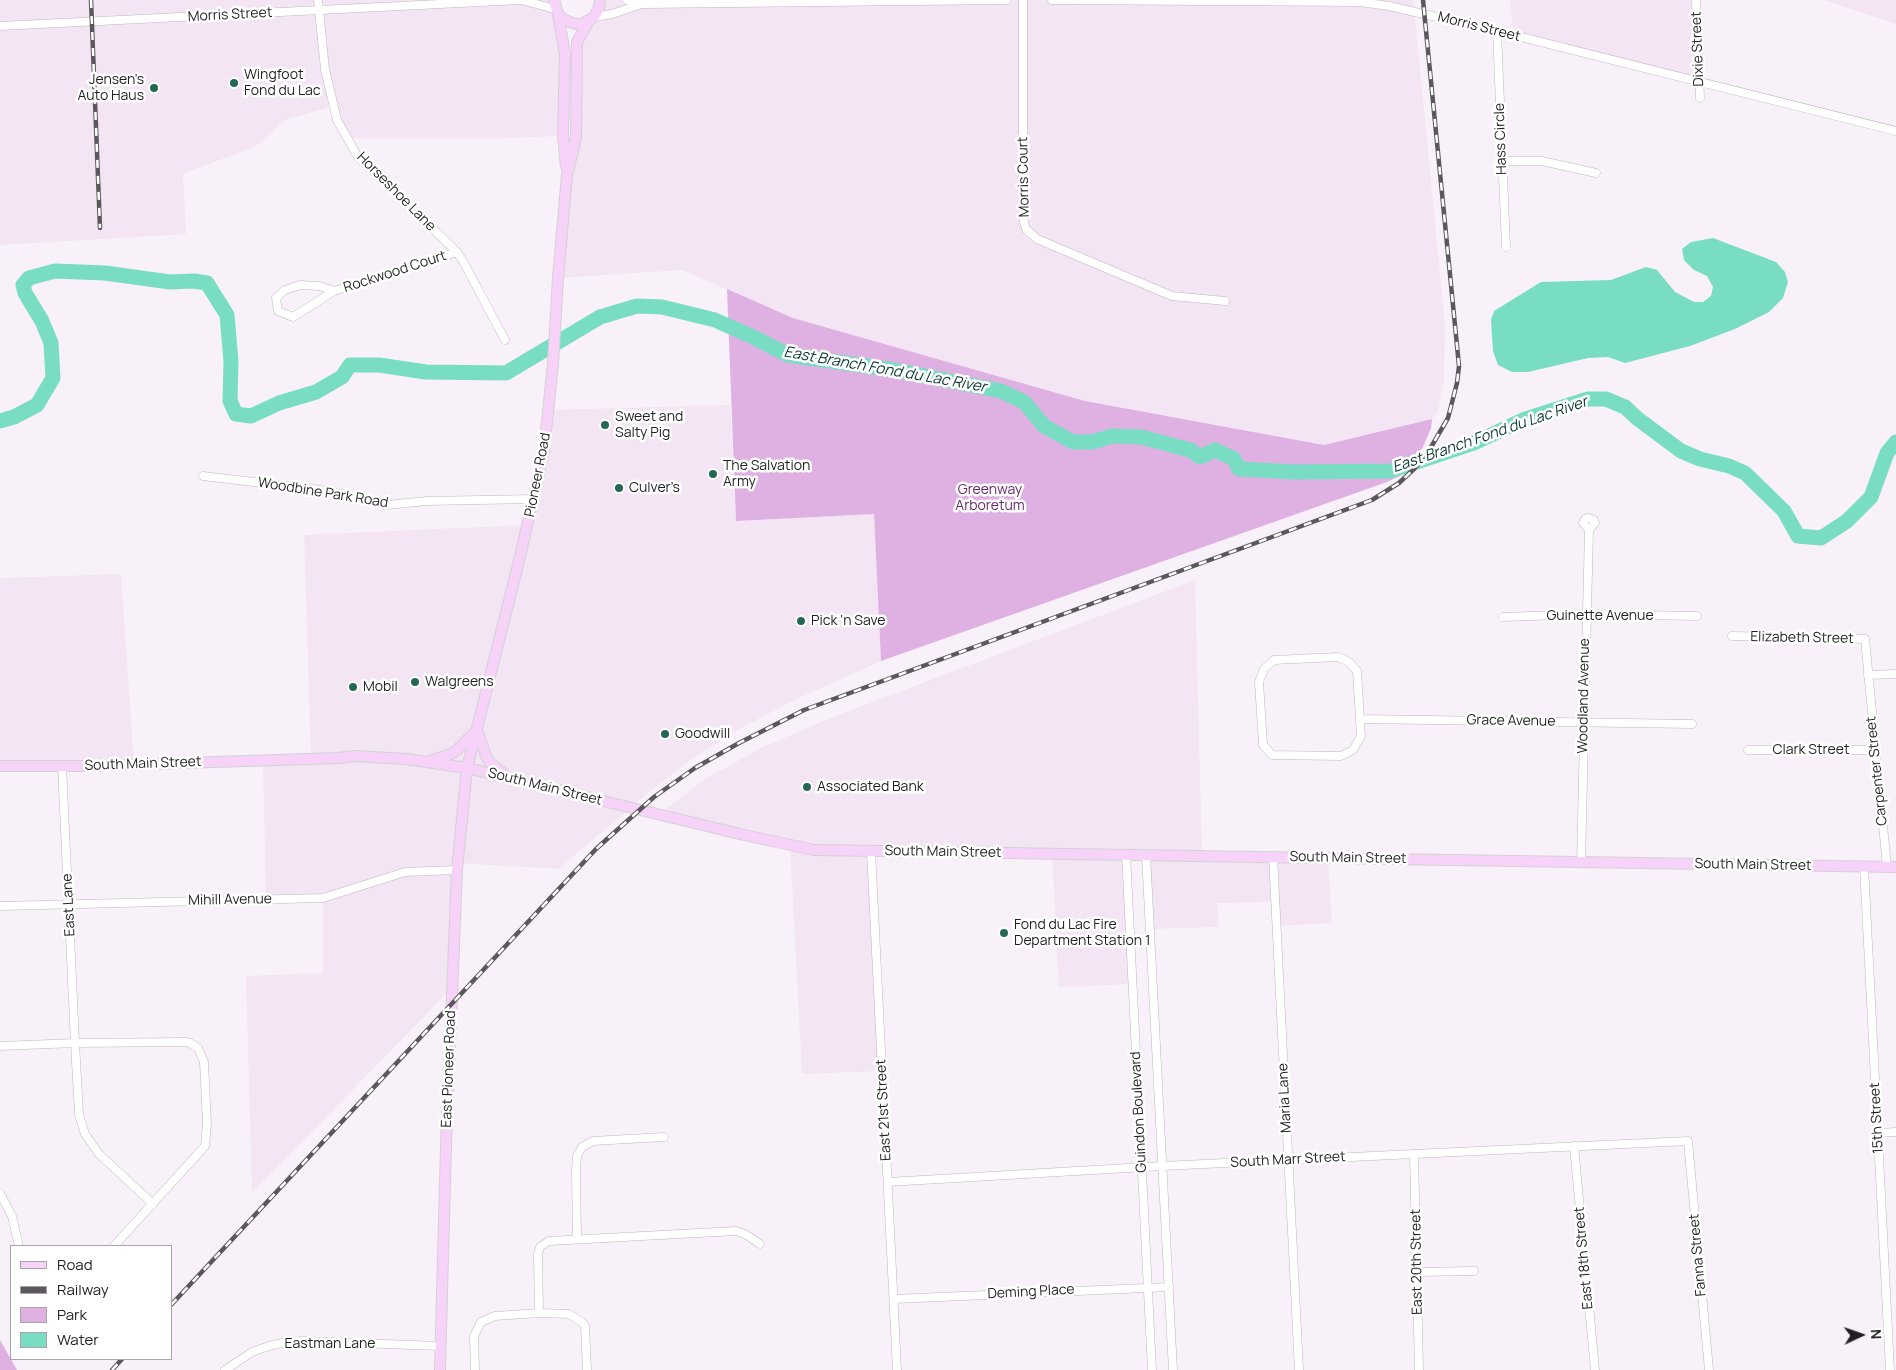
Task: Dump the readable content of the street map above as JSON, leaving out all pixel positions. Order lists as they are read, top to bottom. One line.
{"streets":{"main road":["Pioneer Road","South Main Street","East Pioneer Road"],"street":["Morris Street","Dixie Street","Hass Circle","Morris Court","Horseshoe Lane","Rockwood Court","Woodbine Park Road","Guinette Avenue","Elizabeth Street","Woodland Avenue","Grace Avenue","Clark Street","Carpenter Street","Mihill Avenue","East Lane","Maria Lane","East 21st Street","Guindon Boulevard","15th Street","South Marr Street","Fanna Street","East 18th Street","East 20th Street","Deming Place","Eastman Lane"]},"crossings":[["Morris Street","Dixie Street"],["Morris Street","Hass Circle"],["Morris Street","Horseshoe Lane"],["Morris Street","Pioneer Road"],["Horseshoe Lane","Rockwood Court"],["Pioneer Road","Woodbine Park Road"],["Pioneer Road","South Main Street"],["Pioneer Road","East Pioneer Road"],["Guinette Avenue","Woodland Avenue"],["Elizabeth Street","Carpenter Street"],["Woodland Avenue","Grace Avenue"],["Woodland Avenue","South Main Street"],["Clark Street","Carpenter Street"],["South Main Street","Carpenter Street"],["South Main Street","East Lane"],["South Main Street","East Pioneer Road"],["South Main Street","Maria Lane"],["South Main Street","East 21st Street"],["South Main Street","Guindon Boulevard"],["South Main Street","15th Street"],["Mihill Avenue","East Lane"],["Mihill Avenue","East Pioneer Road"],["East Pioneer Road","Eastman Lane"],["Maria Lane","South Marr Street"],["East 21st Street","South Marr Street"],["East 21st Street","Deming Place"],["Guindon Boulevard","South Marr Street"],["Guindon Boulevard","Deming Place"],["South Marr Street","Fanna Street"],["South Marr Street","East 18th Street"],["South Marr Street","East 20th Street"]],"water":["East Branch Fond du Lac River"],"parks":["Greenway Arboretum"],"places":["Wingfoot Fond du Lac","Jensen's Auto Haus","Sweet and Salty Pig","The Salvation Army","Culver's","Pick 'n Save","Walgreens","Mobil","Goodwill","Associated Bank","Fond du Lac Fire Department Station 1"],"legend":["Road","Railway","Park","Water"],"north":"right"}
